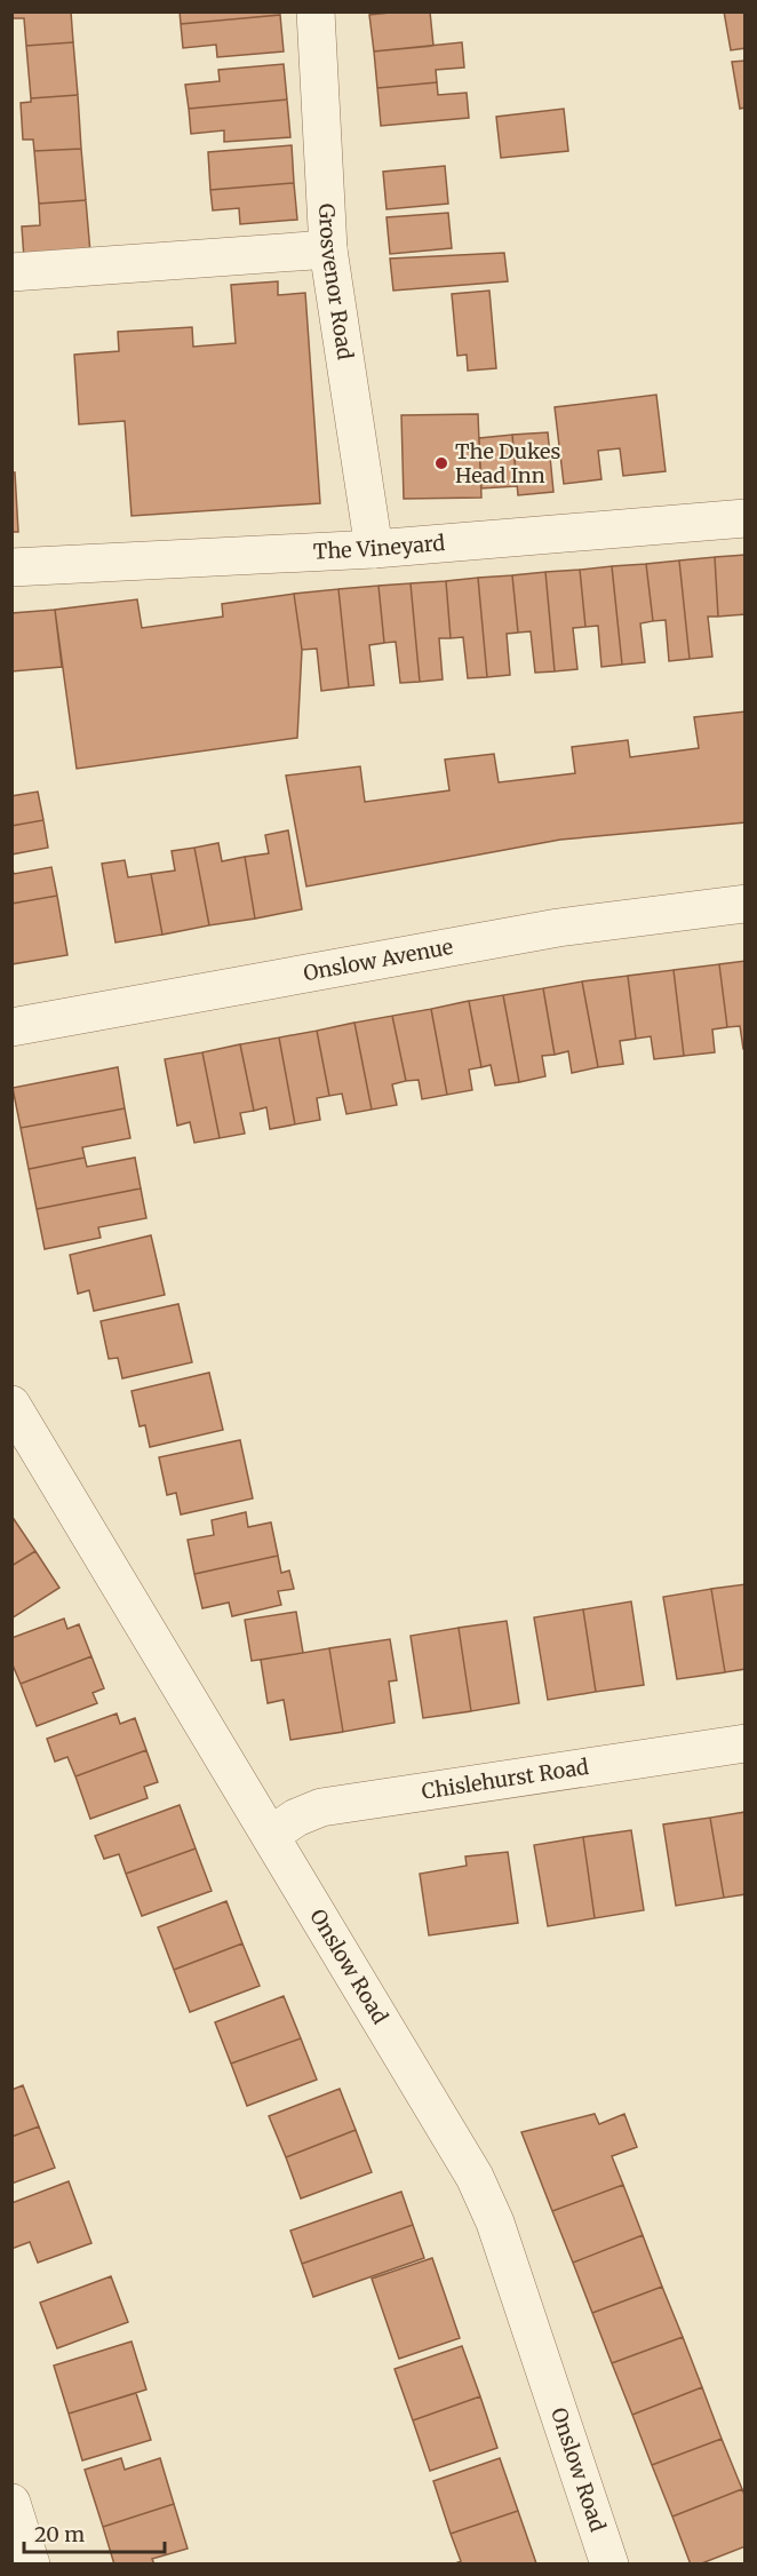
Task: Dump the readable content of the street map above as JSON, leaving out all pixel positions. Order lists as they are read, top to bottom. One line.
{"streets":{"street":["Grosvenor Road","The Vineyard","Onslow Avenue","Chislehurst Road","Onslow Road"]},"crossings":[["Grosvenor Road","The Vineyard"],["Chislehurst Road","Onslow Road"]],"places":["The Dukes Head Inn"],"scale_bar":"20 m"}
